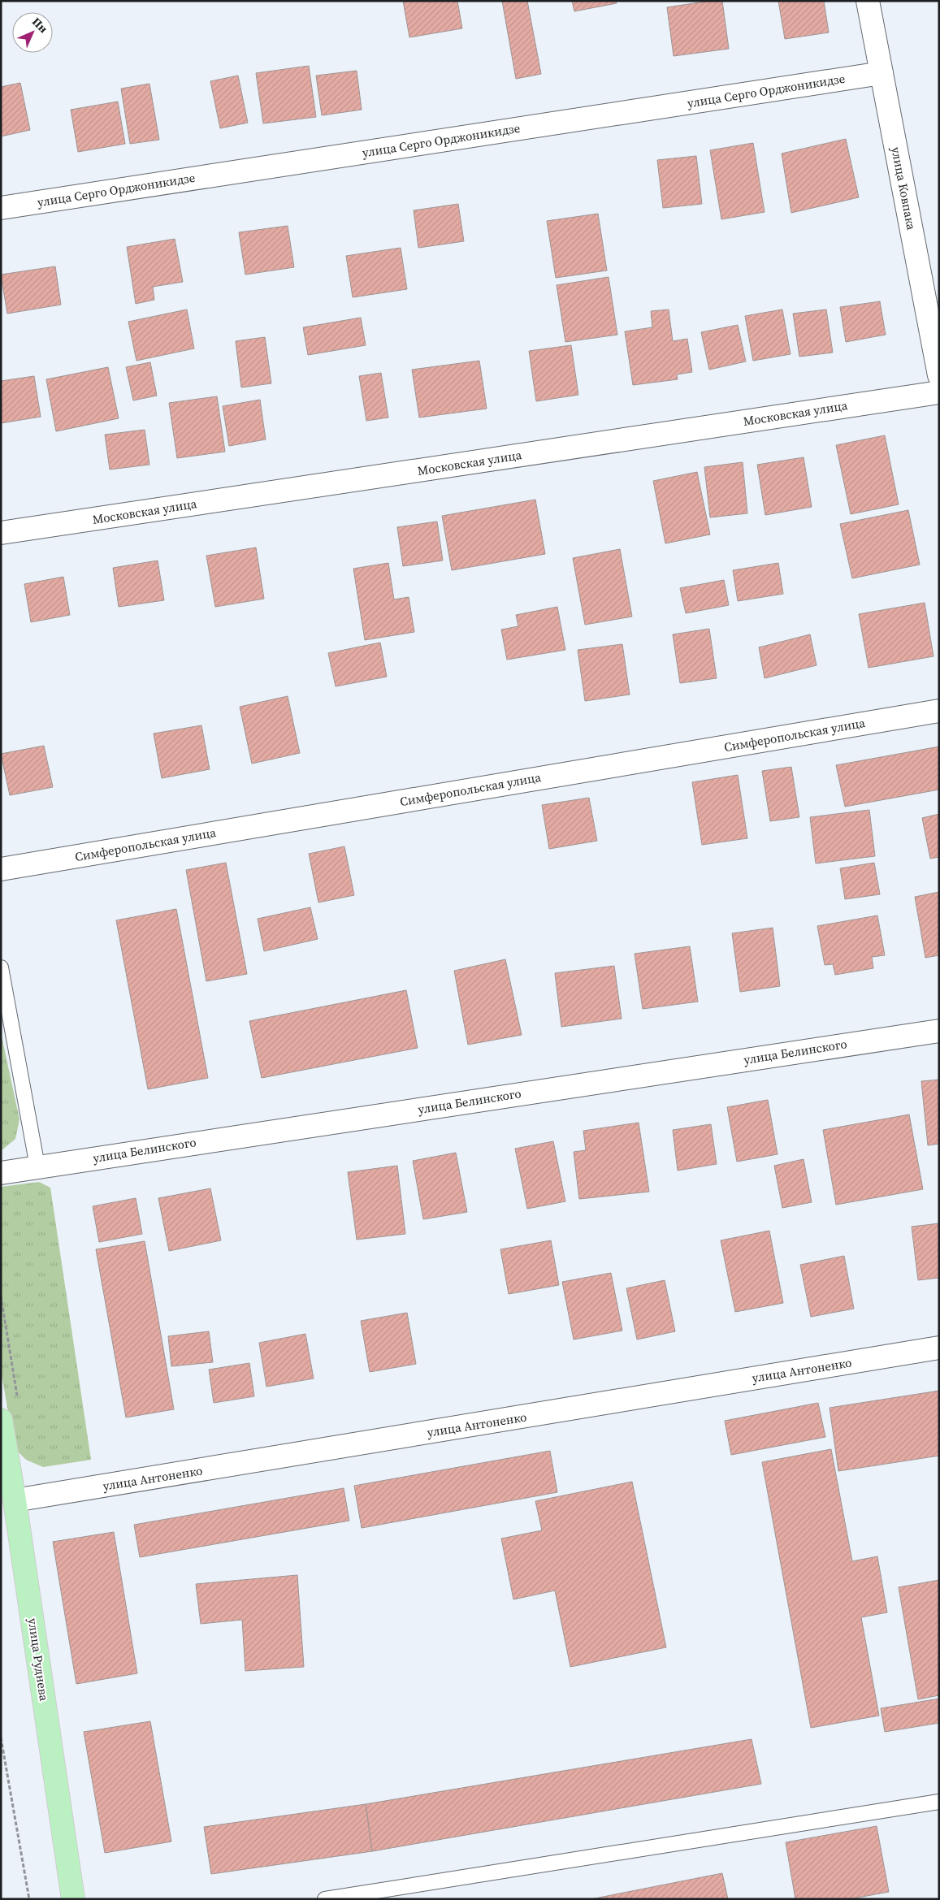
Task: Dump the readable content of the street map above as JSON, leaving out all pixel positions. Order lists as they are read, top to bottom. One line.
{"streets":{"main road":["улица Руднева"],"street":["улица Серго Орджоникидзе","улица Ковпака","Московская улица","Симферопольская улица","улица Белинского","улица Антоненко"]},"crossings":[["улица Серго Орджоникидзе","улица Ковпака"],["улица Антоненко","улица Руднева"]],"north":"top right"}
